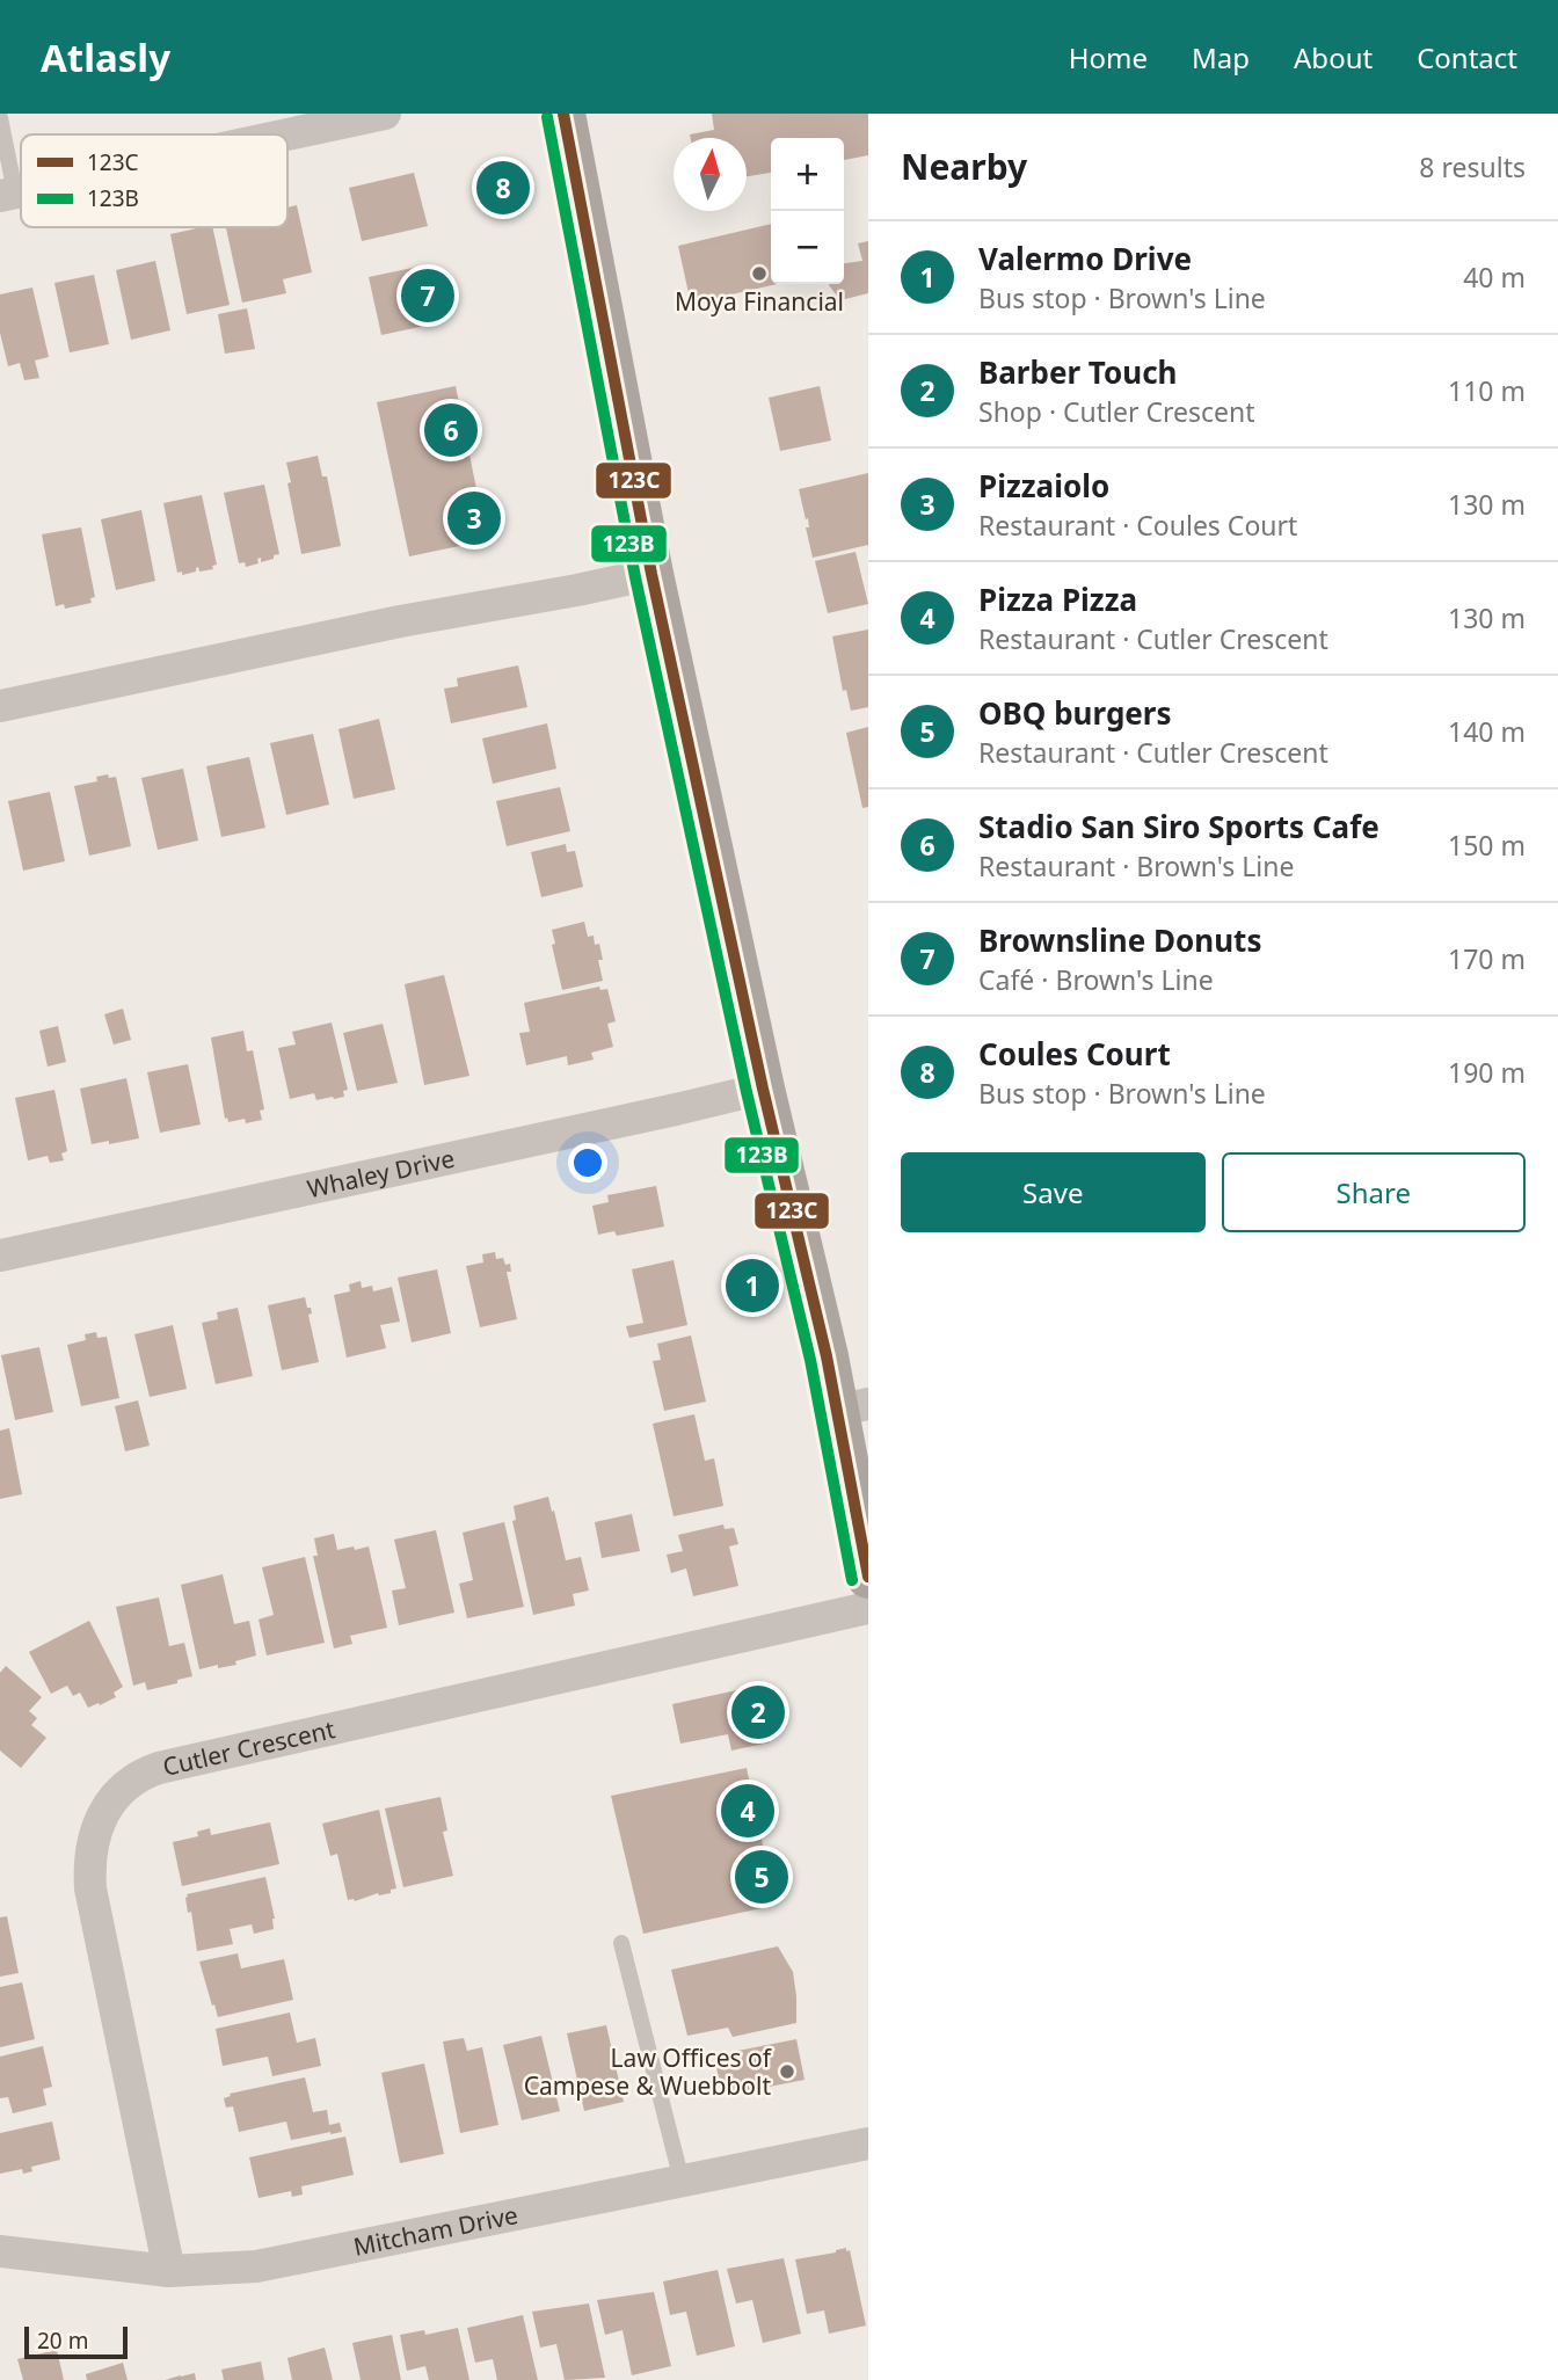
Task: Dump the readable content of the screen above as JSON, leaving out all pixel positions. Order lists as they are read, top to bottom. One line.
{"streets":{"street":["Whaley Drive","Cutler Crescent","Mitcham Drive"]},"crossings":[["Cutler Crescent","Mitcham Drive"]],"places":["Moya Financial","Law Offices of Campese & Wuebbolt"],"lines":["transit line 123C","transit line 123B"],"legend":["123C","123B"],"scale_bar":"20 m","north":"top","page":{"header":"Atlasly","nav":["Home","Map","About","Contact"],"heading":["Nearby","8 results"],"map_buttons":["+","−"],"pins":["8","7","6","3","1","2","4","5"],"list":[{"mark":"1","name":"Valermo Drive","note":"Bus stop · Brown's Line","value":"40 m"},{"mark":"2","name":"Barber Touch","note":"Shop · Cutler Crescent","value":"110 m"},{"mark":"3","name":"Pizzaiolo","note":"Restaurant · Coules Court","value":"130 m"},{"mark":"4","name":"Pizza Pizza","note":"Restaurant · Cutler Crescent","value":"130 m"},{"mark":"5","name":"OBQ burgers","note":"Restaurant · Cutler Crescent","value":"140 m"},{"mark":"6","name":"Stadio San Siro Sports Cafe","note":"Restaurant · Brown's Line","value":"150 m"},{"mark":"7","name":"Brownsline Donuts","note":"Café · Brown's Line","value":"170 m"},{"mark":"8","name":"Coules Court","note":"Bus stop · Brown's Line","value":"190 m"}],"buttons":["Save","Share"],"scale":"20 m"}}
